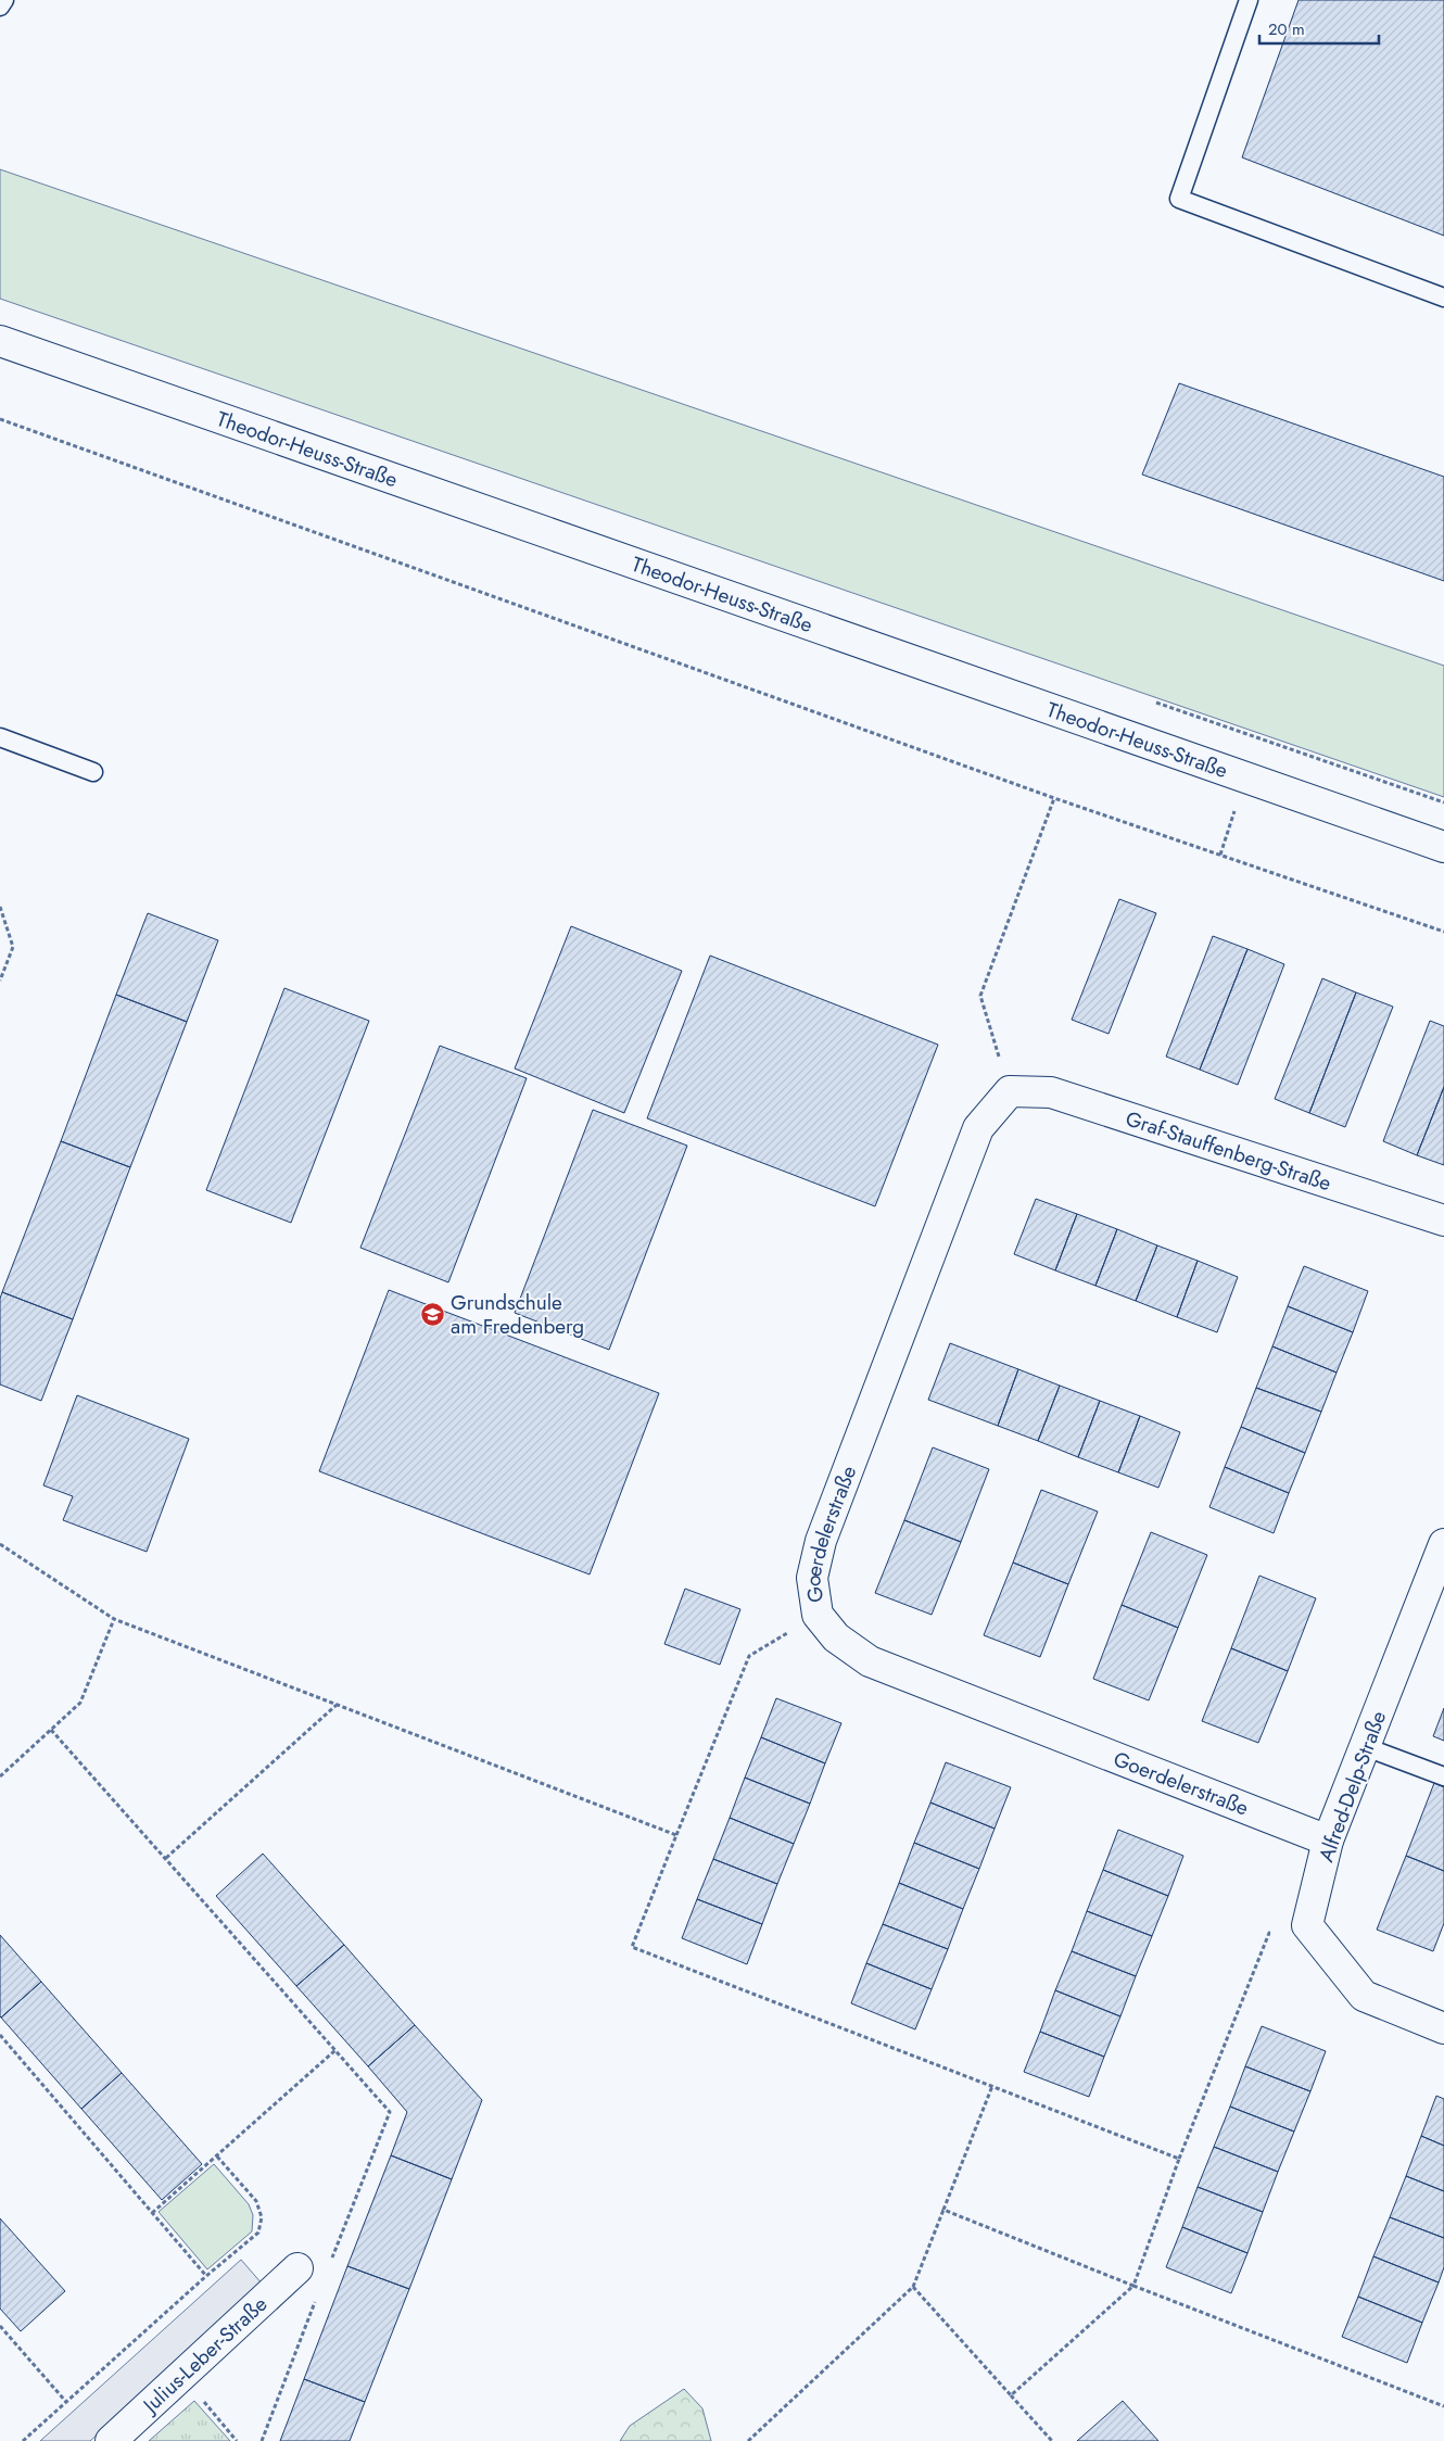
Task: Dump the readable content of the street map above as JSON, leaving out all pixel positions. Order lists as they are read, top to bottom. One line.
{"streets":{"street":["Theodor-Heuss-Straße","Graf-Stauffenberg-Straße","Goerdelerstraße","Alfred-Delp-Straße","Julius-Leber-Straße"]},"crossings":[["Graf-Stauffenberg-Straße","Goerdelerstraße"],["Goerdelerstraße","Alfred-Delp-Straße"]],"places":{"school or university":["Grundschule am Fredenberg"]},"scale_bar":"20 m"}
